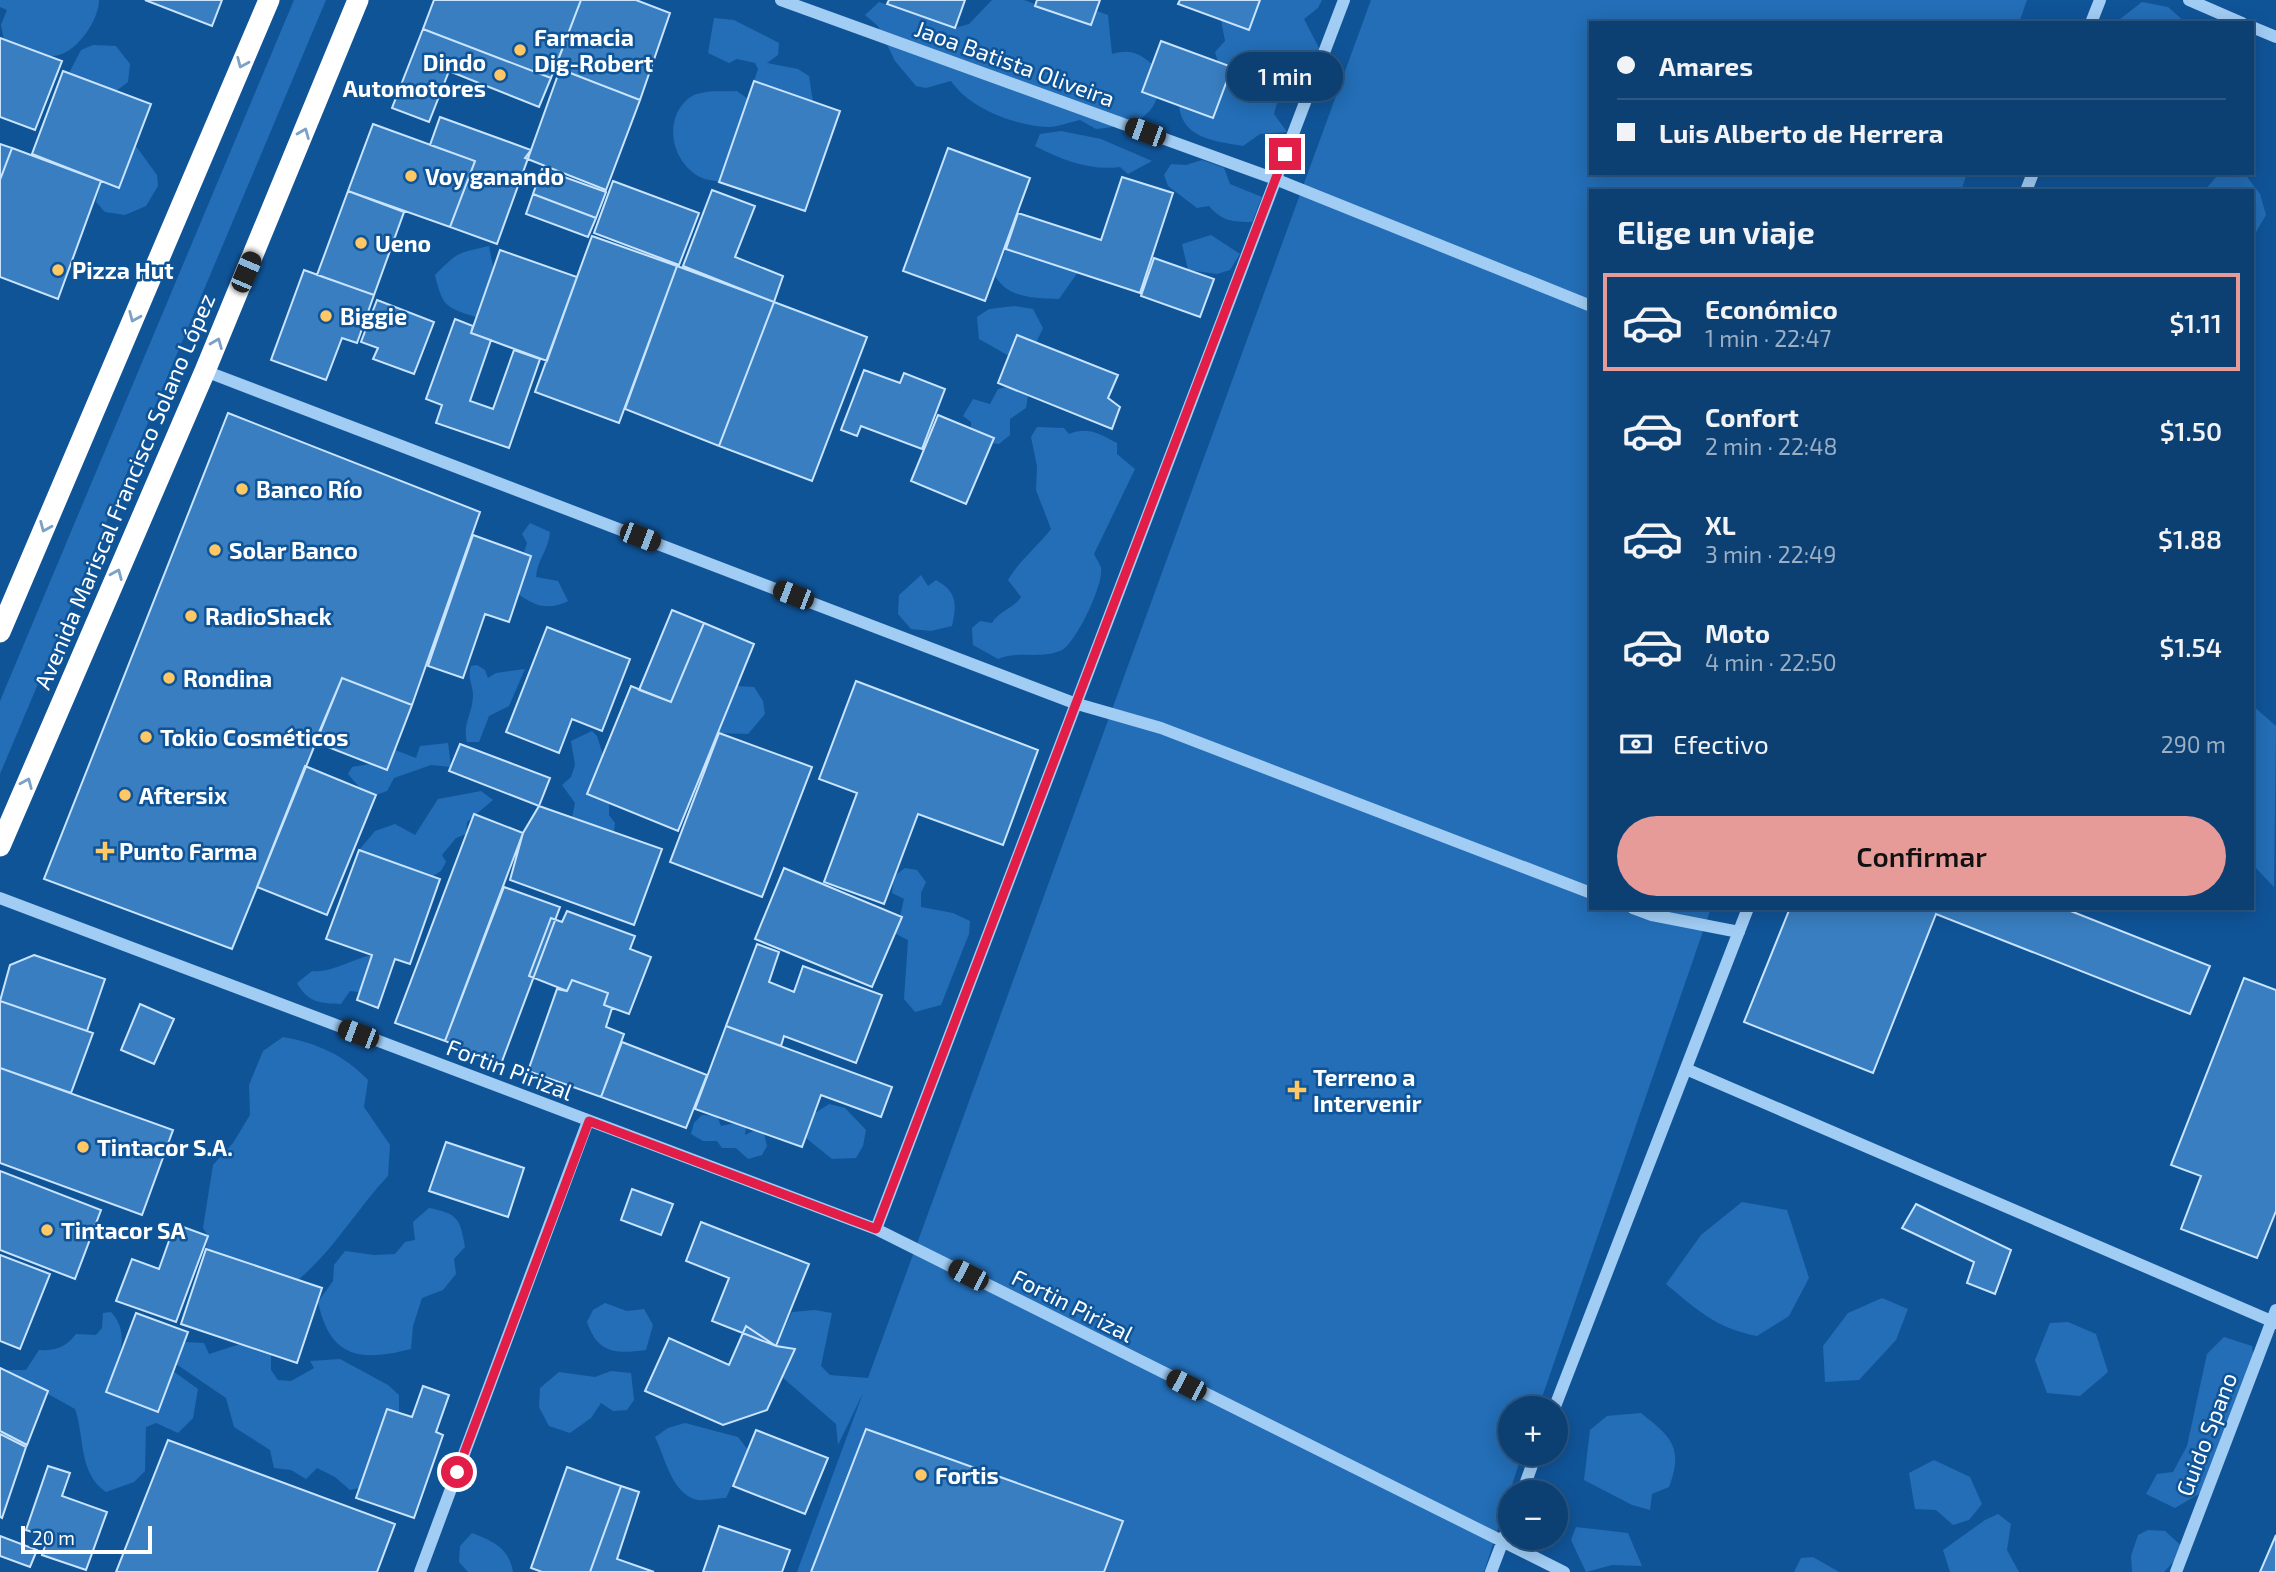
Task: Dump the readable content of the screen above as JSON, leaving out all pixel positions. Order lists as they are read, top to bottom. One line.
{"streets":{"highway":["Avenida Mariscal Francisco Solano López"],"street":["Jaoa Batista Oliveira","Fortin Pirizal","Guido Spano"]},"places":{"other":["Farmacia Dig-Robert","Dindo Automotores","Voy ganando","Ueno","Pizza Hut","Biggie","Banco Río","Solar Banco","RadioShack","Rondina","Tokio Cosméticos","Aftersix","Tintacor S.A.","Tintacor SA","Fortis"],"health":["Punto Farma","Terreno a Intervenir"]},"scale_bar":"20 m","page":{"banner":["Amares","Luis Alberto de Herrera"],"bubble":"1 min","heading":"Elige un viaje","list":[{"name":"Económico","note":"1 min · 22:47","value":"$1.11"},{"name":"Confort","note":"2 min · 22:48","value":"$1.50"},{"name":"XL","note":"3 min · 22:49","value":"$1.88"},{"name":"Moto","note":"4 min · 22:50","value":"$1.54"}],"pay":["Efectivo","290 m"],"buttons":"Confirmar","map_buttons":["+","−"],"scale":"20 m"}}
